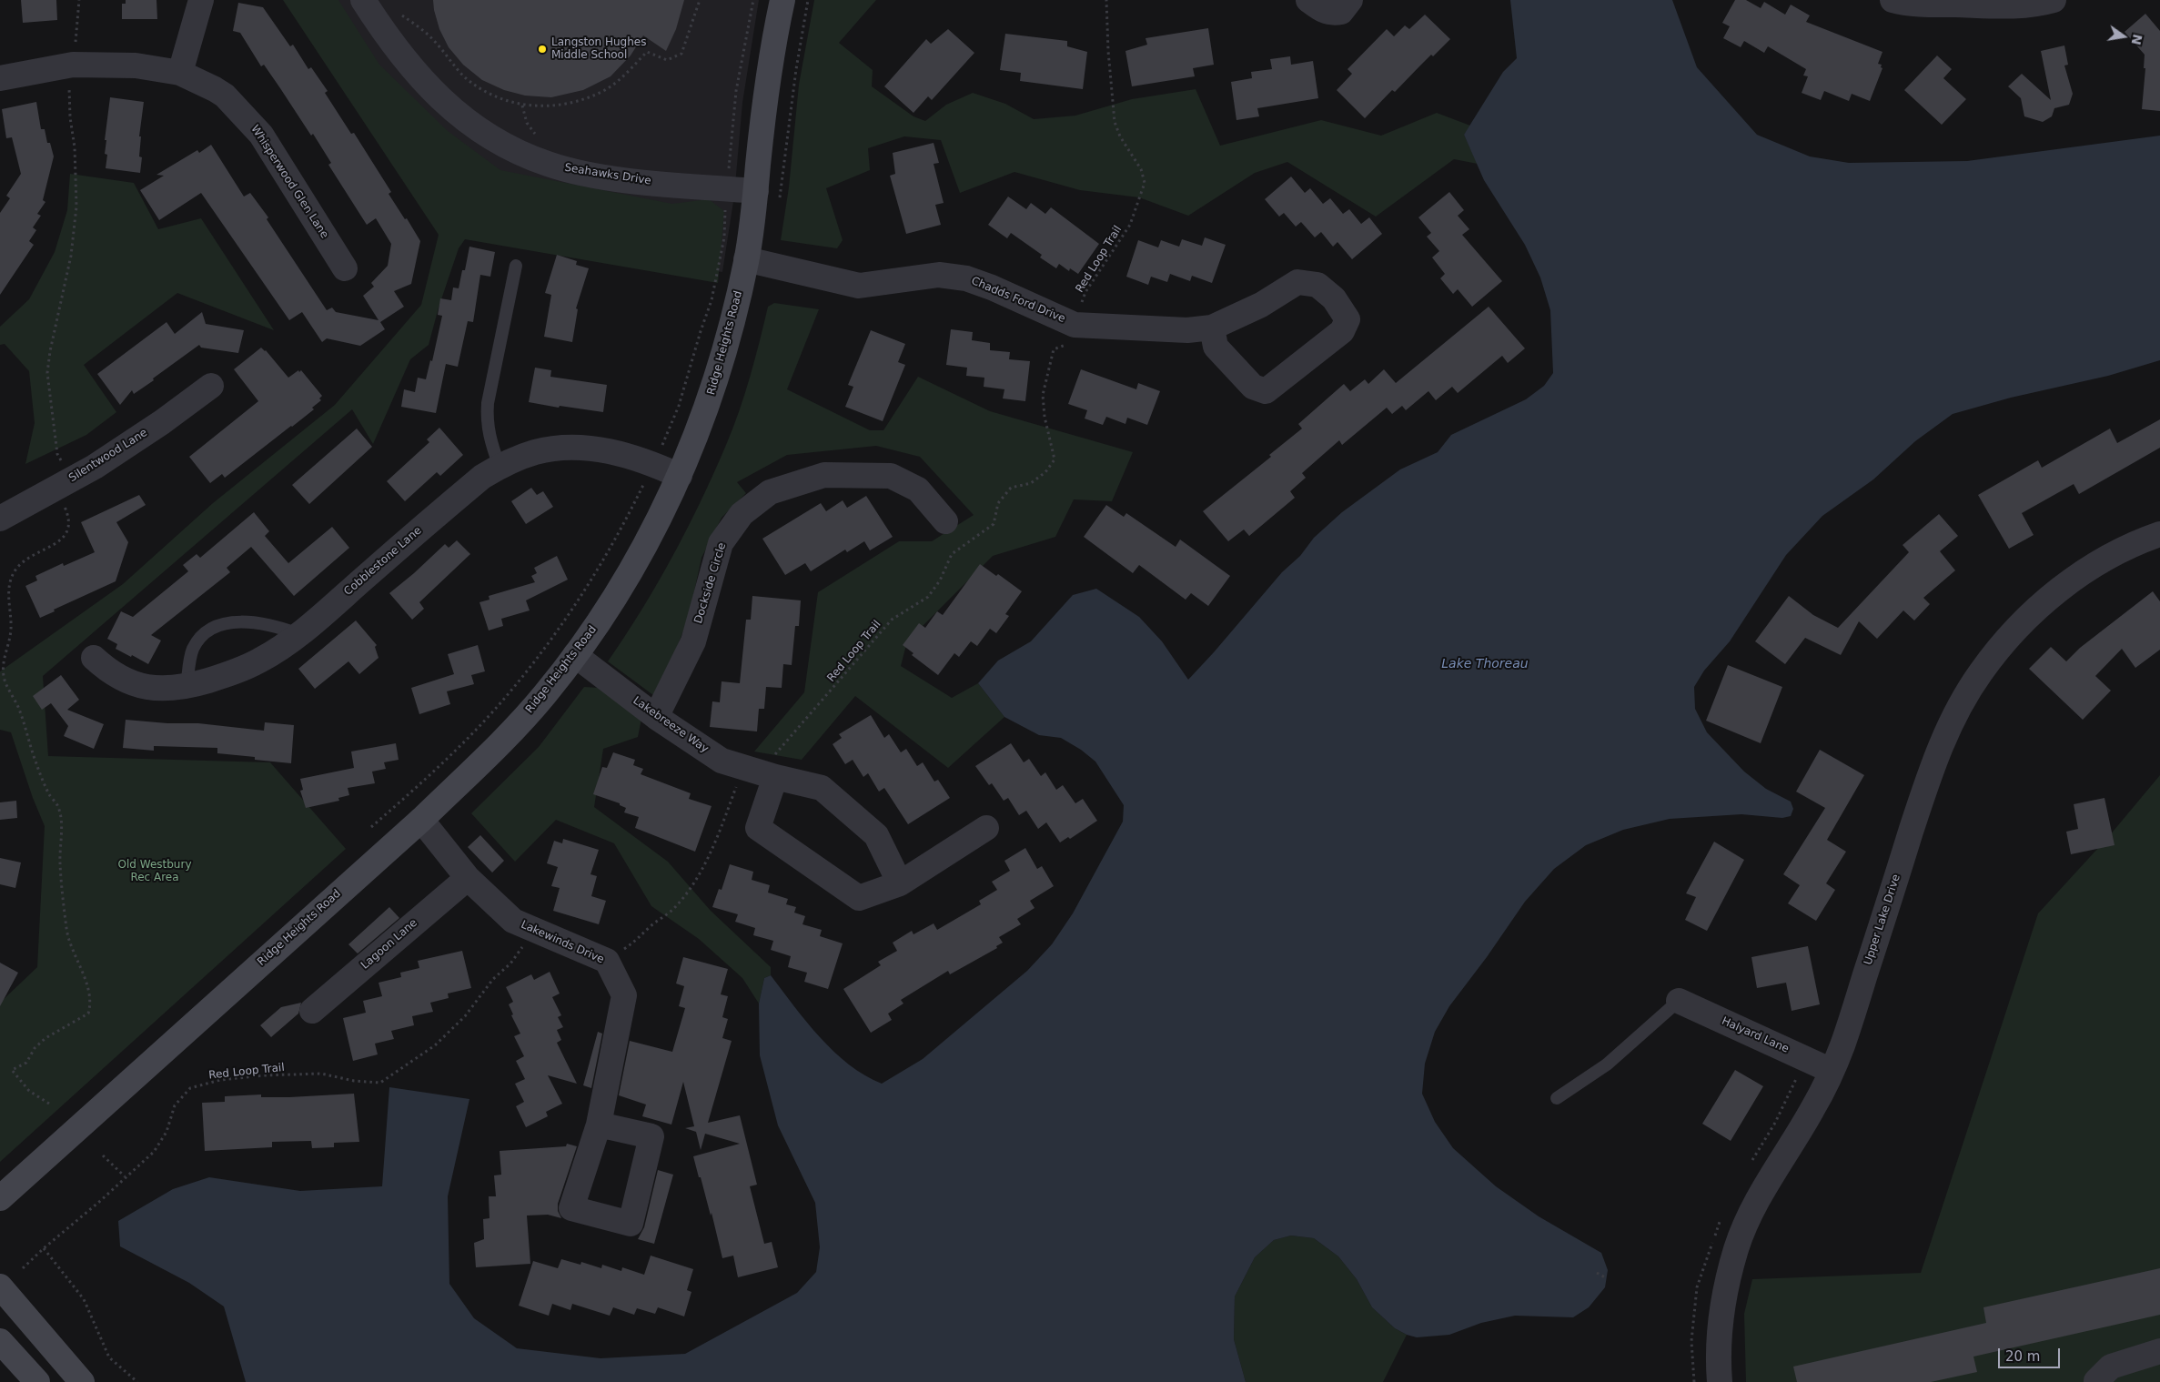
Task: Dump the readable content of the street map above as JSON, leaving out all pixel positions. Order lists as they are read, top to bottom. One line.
{"streets":{"street":["Seahawks Drive","Whisperwood Glen Lane","Chadds Ford Drive","Ridge Heights Road","Silentwood Lane","Cobblestone Lane","Dockside Circle","Lakebreeze Way","Upper Lake Drive","Lakewinds Drive","Lagoon Lane","Halyard Lane"],"path":["Red Loop Trail"]},"crossings":[["Seahawks Drive","Ridge Heights Road"],["Red Loop Trail","Chadds Ford Drive"],["Red Loop Trail","Lakebreeze Way"],["Red Loop Trail","Lakewinds Drive"],["Chadds Ford Drive","Ridge Heights Road"],["Ridge Heights Road","Cobblestone Lane"],["Ridge Heights Road","Lakebreeze Way"],["Ridge Heights Road","Lakewinds Drive"],["Dockside Circle","Lakebreeze Way"],["Upper Lake Drive","Halyard Lane"],["Lakewinds Drive","Lagoon Lane"]],"water":["Lake Thoreau"],"parks":["Old Westbury Rec Area"],"places":["Langston Hughes Middle School"],"scale_bar":"20 m","north":"right"}
